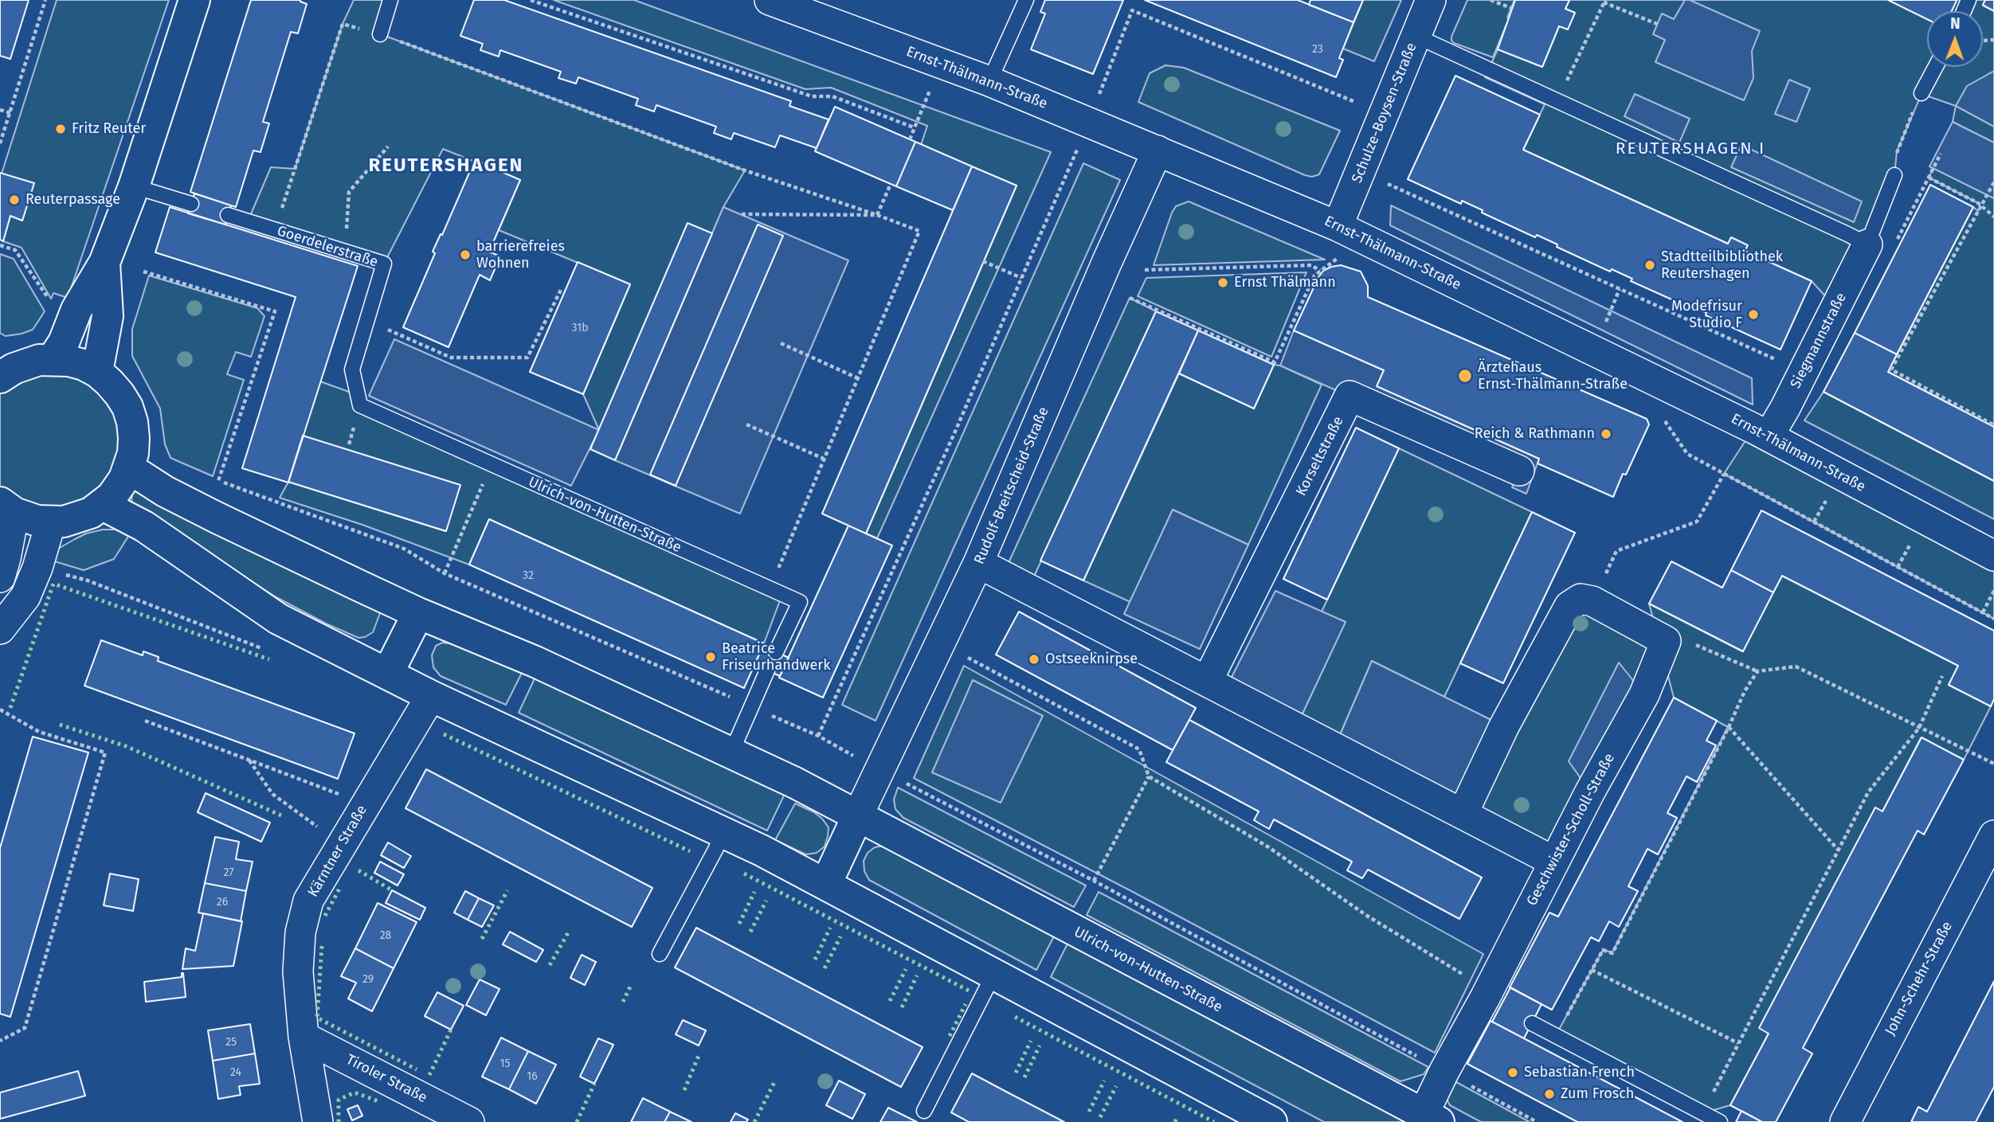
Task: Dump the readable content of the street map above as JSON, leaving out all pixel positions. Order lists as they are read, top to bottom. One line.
{"streets":{"street":["Ernst-Thälmann-Straße","Schulze-Boysen-Straße","Siegmannstraße","Korseltstraße","Rudolf-Breitscheid-Straße","Ulrich-von-Hutten-Straße","Geschwister-Scholl-Straße","Kärntner Straße","John-Schehr-Straße","Tiroler Straße"],"lane":["Goerdelerstraße"]},"crossings":[["Ernst-Thälmann-Straße","Schulze-Boysen-Straße"],["Ernst-Thälmann-Straße","Siegmannstraße"],["Ernst-Thälmann-Straße","Rudolf-Breitscheid-Straße"],["Goerdelerstraße","Ulrich-von-Hutten-Straße"],["Rudolf-Breitscheid-Straße","Ulrich-von-Hutten-Straße"],["Ulrich-von-Hutten-Straße","Geschwister-Scholl-Straße"],["Kärntner Straße","Tiroler Straße"]],"districts":["REUTERSHAGEN I","REUTERSHAGEN"],"places":["Fritz Reuter","Reuterpassage","barrierefreies Wohnen","Stadtteilbibliothek Reutershagen","Ernst Thälmann","Modefrisur Studio F","Ärztehaus Ernst-Thälmann-Straße","Reich & Rathmann","Beatrice Friseurhandwerk","Ostseeknirpse","Sebastian French","Zum Frosch"],"house_numbers":["23","31b","32","27","26","28","29","25","15","24","16"],"north":"top"}
